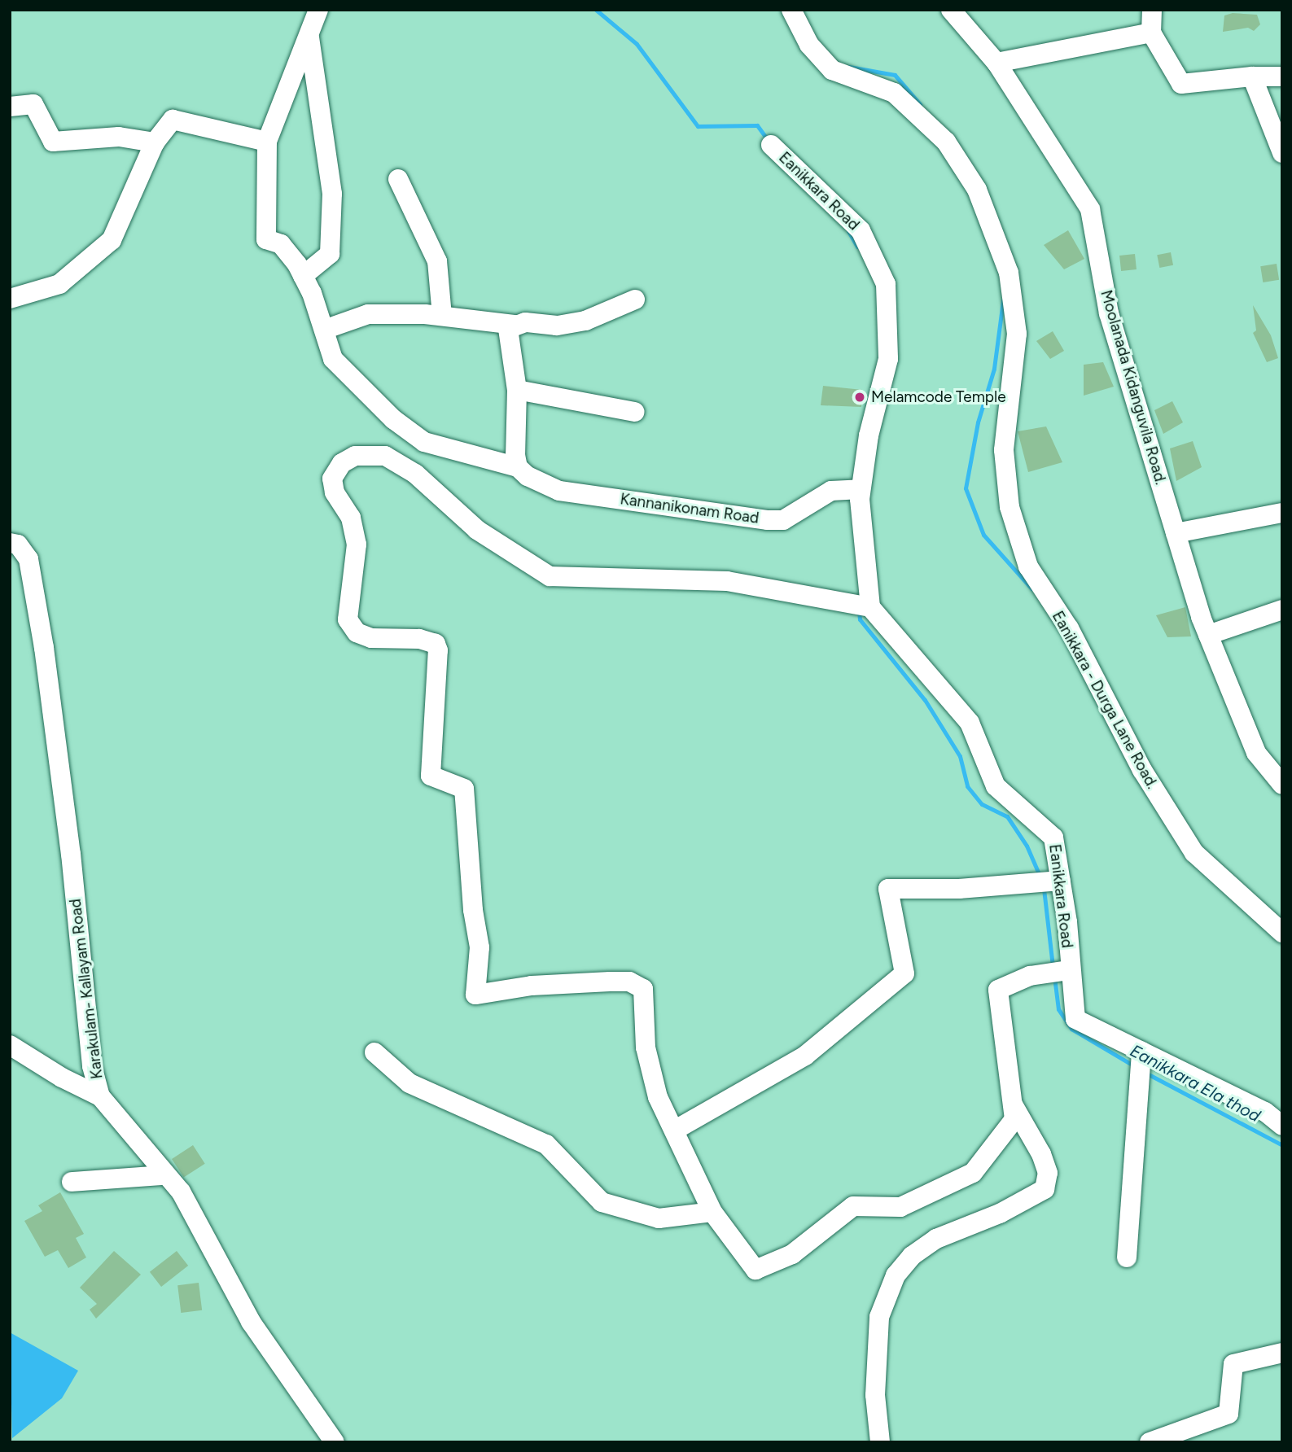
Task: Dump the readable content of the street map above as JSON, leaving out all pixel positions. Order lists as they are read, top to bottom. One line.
{"streets":{"street":["Eanikkara Road","Moolanada Kidanguvila Road.","Kannanikonam Road","Eanikkara - Durga Lane Road.","Karakulam- Kallayam Road"]},"crossings":[["Eanikkara Road","Kannanikonam Road"]],"water":["Eanikkara Ela thod"],"places":["Melamcode Temple"]}
